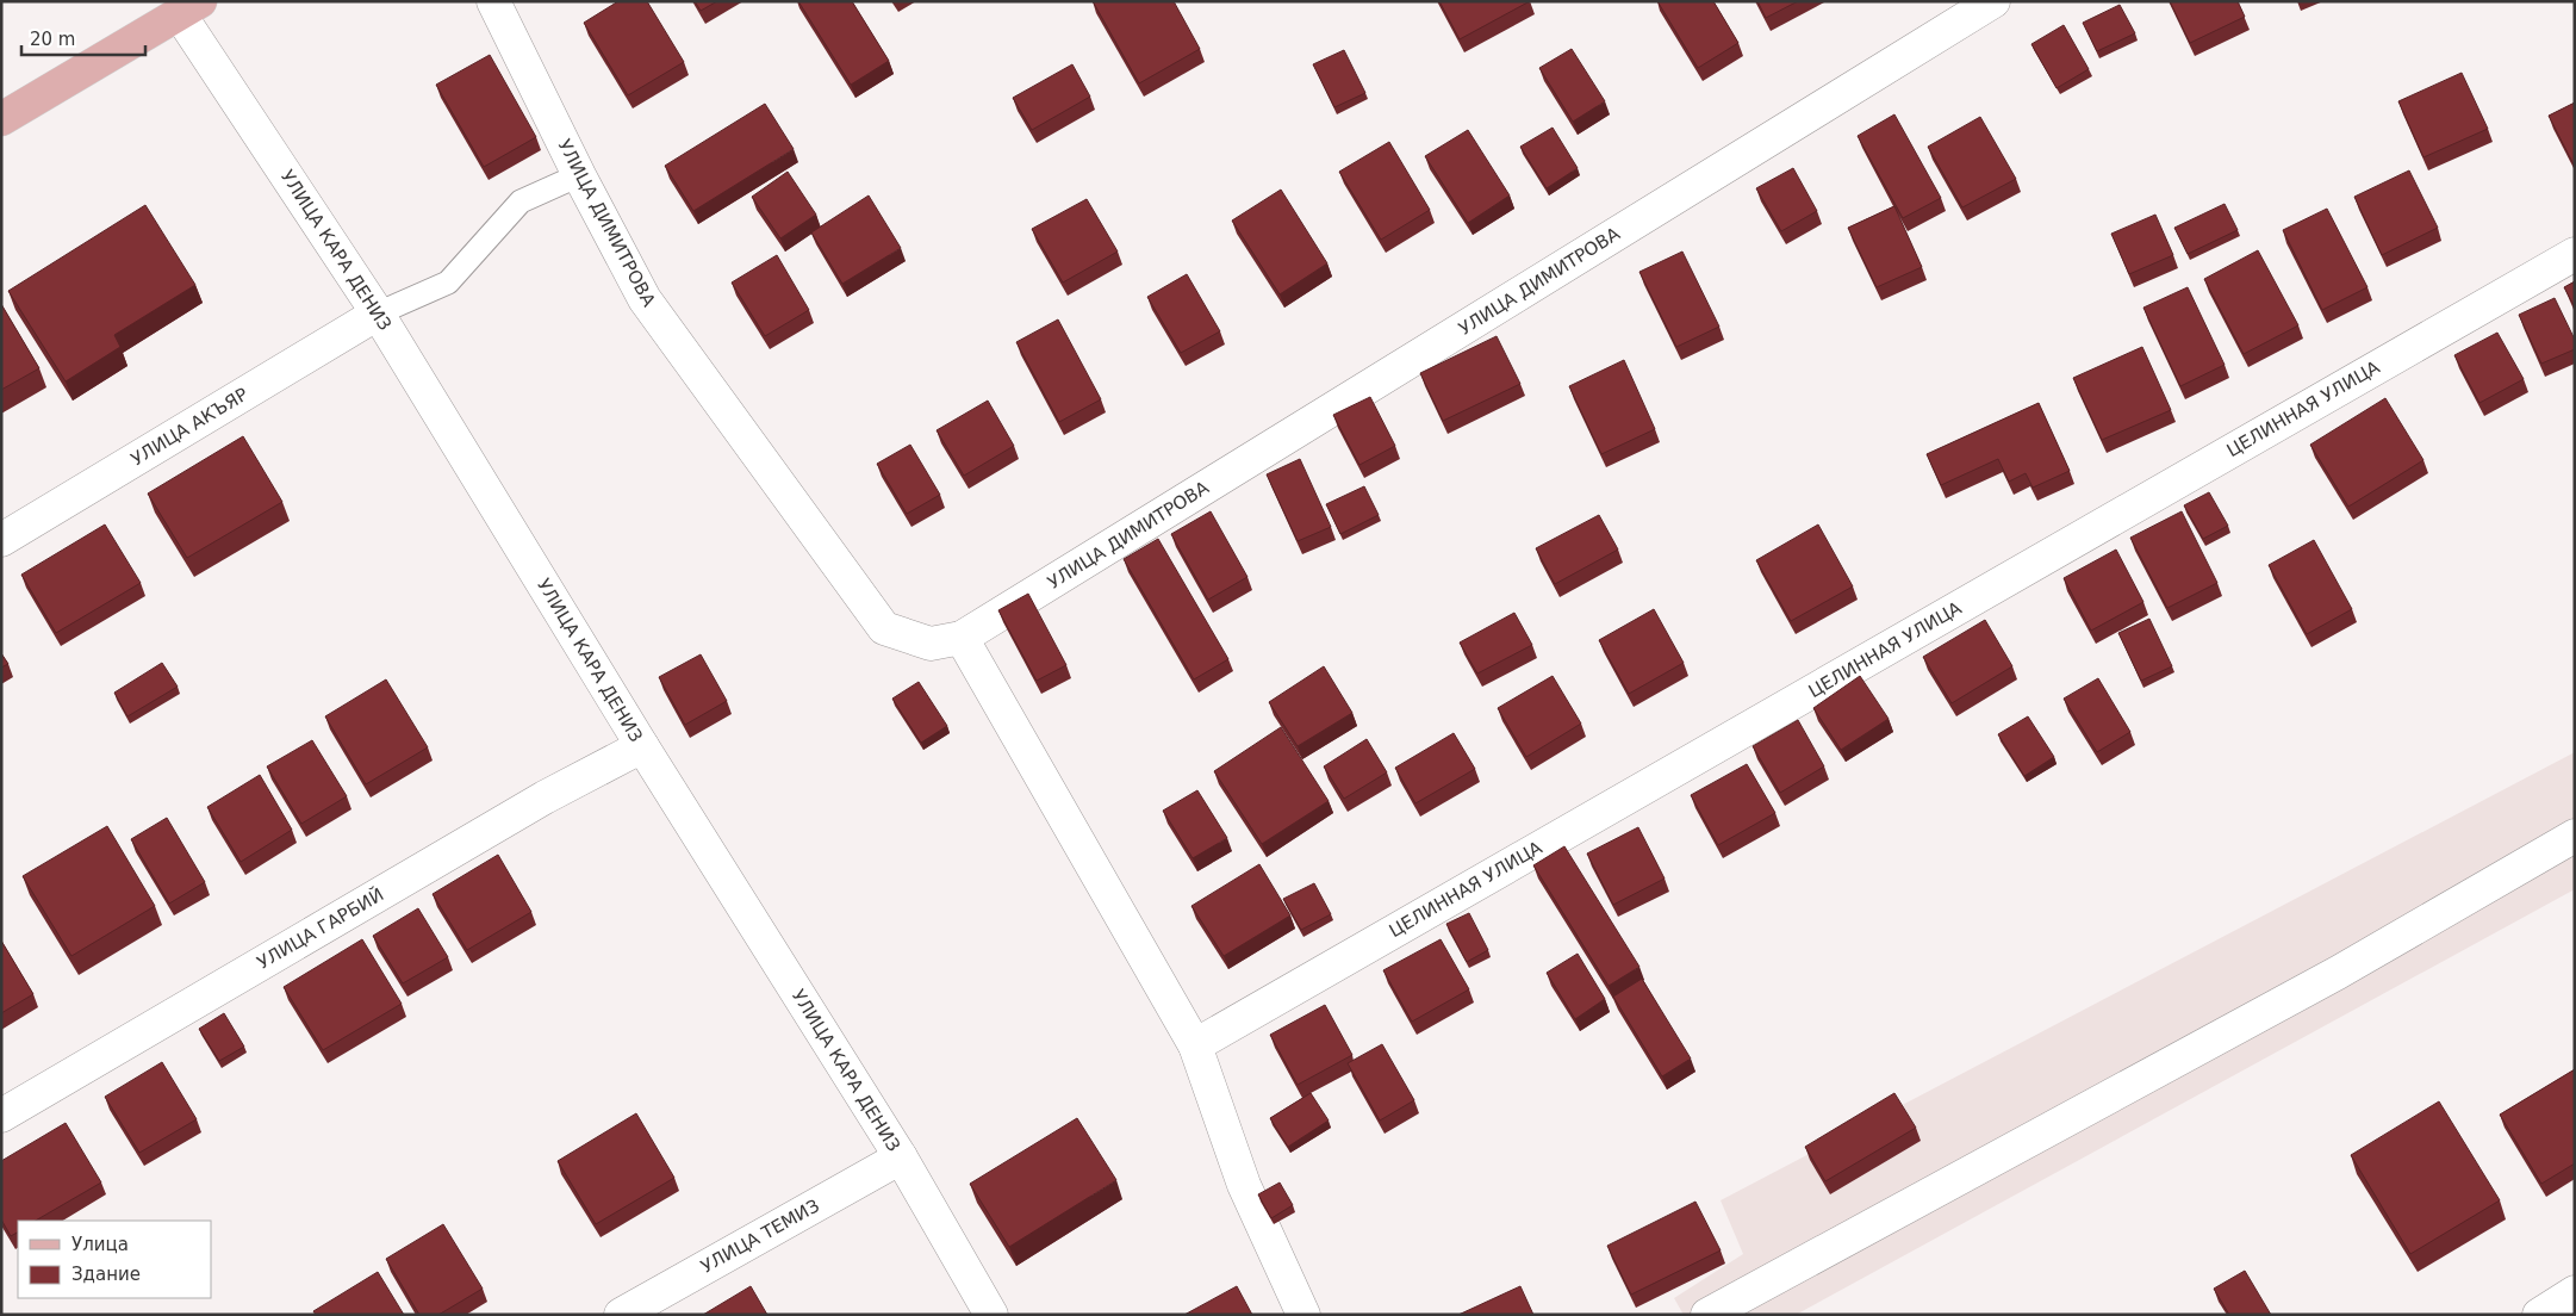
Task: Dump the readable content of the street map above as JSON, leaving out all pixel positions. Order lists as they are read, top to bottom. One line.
{"streets":{"street":["УЛИЦА ДИМИТРОВА","УЛИЦА КАРА ДЕНИЗ","ЦЕЛИННАЯ УЛИЦА","УЛИЦА АКЪЯР","УЛИЦА ГАРБИЙ","УЛИЦА ТЕМИЗ"]},"crossings":[["УЛИЦА КАРА ДЕНИЗ","УЛИЦА АКЪЯР"],["УЛИЦА КАРА ДЕНИЗ","УЛИЦА ГАРБИЙ"],["УЛИЦА КАРА ДЕНИЗ","УЛИЦА ТЕМИЗ"]],"legend":["Улица","Здание"],"scale_bar":"20 m"}
